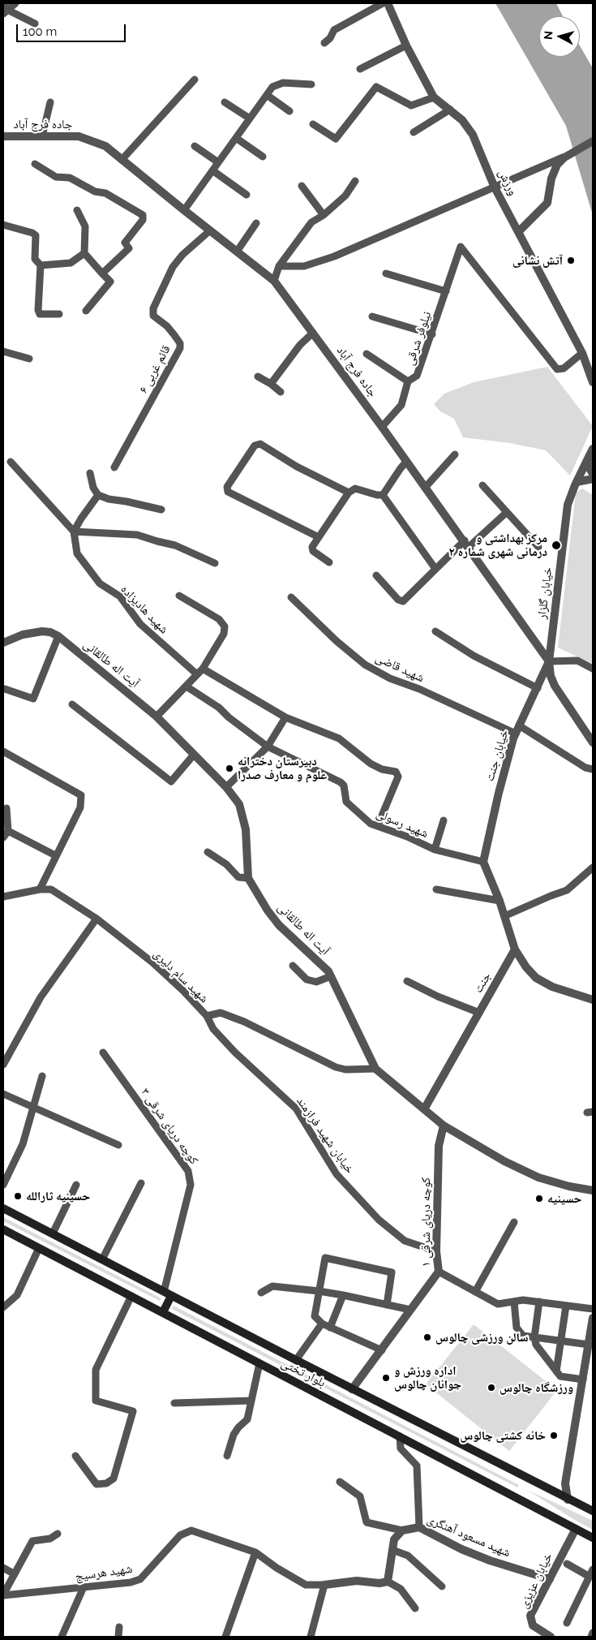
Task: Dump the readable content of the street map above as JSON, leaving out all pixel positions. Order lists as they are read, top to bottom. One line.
{"streets":{"main road":["بلوار تختی"],"street":["جاده فرج آباد","ورزش","نیلوفر شرقی","قائم غربی ۶","خیابان گلزار","شهید هادیزاده","آیت اله طالقانی","شهید قاضی","خیابان جنت","شهید رسولی","شهید سام دلیری","جنت","کوچه دریای شرقی ۳","خیابان شهید فرازمند","کوچه دریای شرقی ۱","شهید مسعود آهنگری","شهید هرسیج","خیابان عزیزی"]},"crossings":[["جاده فرج آباد","نیلوفر شرقی"],["جاده فرج آباد","قائم غربی ۶"],["جاده فرج آباد","خیابان گلزار"],["جاده فرج آباد","خیابان جنت"],["ورزش","نیلوفر شرقی"],["خیابان گلزار","خیابان جنت"],["آیت اله طالقانی","شهید سام دلیری"],["آیت اله طالقانی","جنت"],["آیت اله طالقانی","کوچه دریای شرقی ۱"],["شهید قاضی","خیابان جنت"],["خیابان جنت","شهید رسولی"],["شهید سام دلیری","خیابان شهید فرازمند"],["کوچه دریای شرقی ۳","بلوار تختی"],["خیابان شهید فرازمند","کوچه دریای شرقی ۱"],["کوچه دریای شرقی ۱","بلوار تختی"],["بلوار تختی","خیابان عزیزی"],["شهید مسعود آهنگری","خیابان عزیزی"]],"places":["آتش نشانی","مرکز بهداشتی و درمانی شهری شماره ۲","دبیرستان دخترانه علوم و معارف صدرا","حسینیه ثارالله","حسینیه","سالن ورزشی چالوس","اداره ورزش و جوانان چالوس","ورزشگاه چالوس","خانه کشتی چالوس"],"scale_bar":"100 m","north":"left"}
